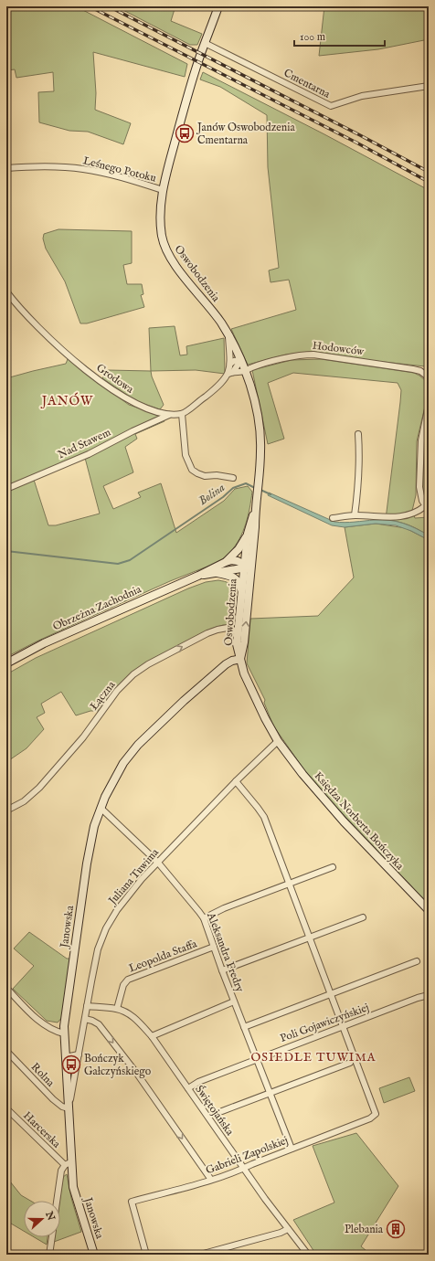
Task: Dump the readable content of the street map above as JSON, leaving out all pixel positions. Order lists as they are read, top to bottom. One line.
{"streets":{"street":["Cmentarna","Leśnego Potoku","Oswobodzenia","Hodowców","Grodowa","Nad Stawem","Obrzeżna Zachodnia","Łączna","Księdza Norberta Bończyka","Juliana Tuwima","Janowska","Aleksandra Fredry","Leopolda Staffa","Poli Gojawiczyńskiej","Rolna","Świętojańska","Harcerska","Gabrieli Zapolskiej"]},"crossings":[["Cmentarna","Oswobodzenia"],["Leśnego Potoku","Oswobodzenia"],["Oswobodzenia","Hodowców"],["Oswobodzenia","Obrzeżna Zachodnia"],["Oswobodzenia","Łączna"],["Oswobodzenia","Księdza Norberta Bończyka"],["Oswobodzenia","Juliana Tuwima"],["Oswobodzenia","Janowska"],["Grodowa","Nad Stawem"],["Księdza Norberta Bończyka","Juliana Tuwima"],["Juliana Tuwima","Janowska"],["Juliana Tuwima","Aleksandra Fredry"],["Juliana Tuwima","Rolna"],["Juliana Tuwima","Świętojańska"],["Janowska","Aleksandra Fredry"],["Janowska","Rolna"],["Janowska","Harcerska"],["Aleksandra Fredry","Leopolda Staffa"],["Aleksandra Fredry","Poli Gojawiczyńskiej"],["Aleksandra Fredry","Gabrieli Zapolskiej"],["Leopolda Staffa","Świętojańska"],["Poli Gojawiczyńskiej","Świętojańska"],["Poli Gojawiczyńskiej","Gabrieli Zapolskiej"],["Świętojańska","Gabrieli Zapolskiej"]],"one_way":["Łączna"],"districts":["JANÓW","OSIEDLE TUWIMA"],"water":["Bolina"],"places":{"bus stop":["Janów Oswobodzenia Cmentarna","Bończyk Gałczyńskiego"],"building":["Plebania"]},"scale_bar":"100 m","north":"right"}
